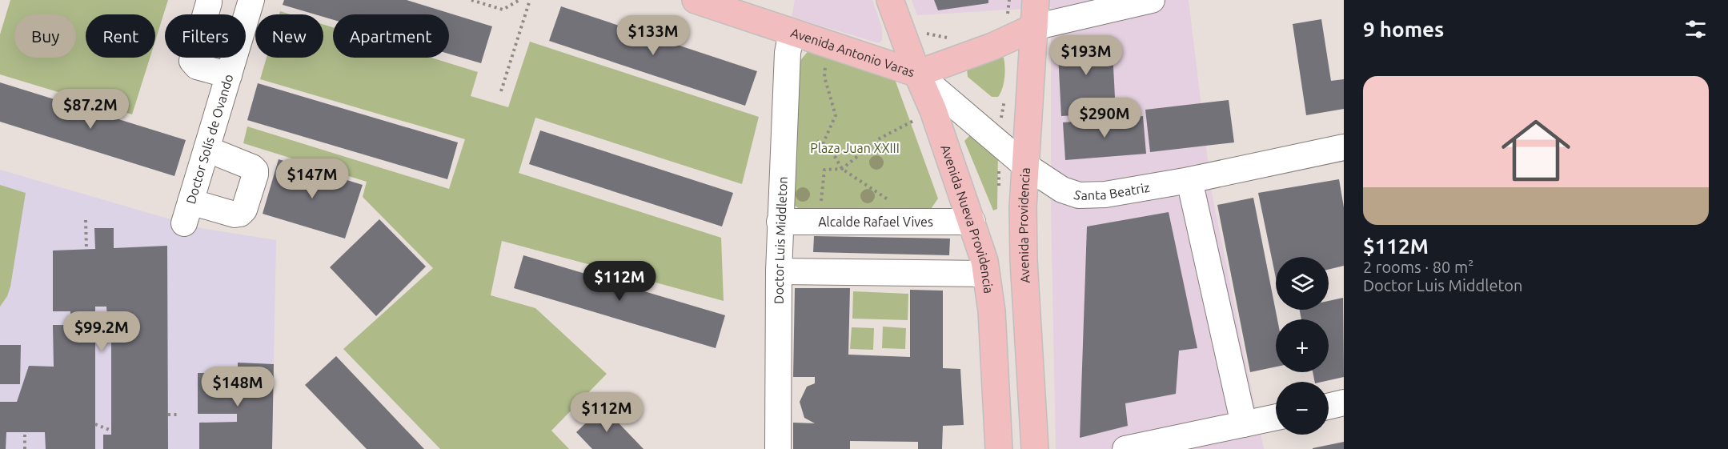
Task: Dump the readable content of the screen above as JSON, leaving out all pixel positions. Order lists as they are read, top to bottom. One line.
{"streets":{"main road":["Avenida Antonio Varas","Avenida Nueva Providencia","Avenida Providencia"],"street":["Doctor Solís de Ovando","Santa Beatriz","Alcalde Rafael Vives","Doctor Luis Middleton"]},"crossings":[["Avenida Antonio Varas","Santa Beatriz"],["Avenida Antonio Varas","Avenida Nueva Providencia"],["Avenida Antonio Varas","Avenida Providencia"],["Avenida Antonio Varas","Doctor Luis Middleton"],["Santa Beatriz","Avenida Nueva Providencia"],["Santa Beatriz","Avenida Providencia"],["Avenida Nueva Providencia","Alcalde Rafael Vives"],["Alcalde Rafael Vives","Doctor Luis Middleton"]],"parks":["Plaza Juan XXIII"],"page":{"heading":"9 homes","chip":["Buy","Rent","Filters","New","Apartment"],"price":["$133M","$193M","$87.2M","$290M","$147M","$112M","$99.2M","$148M","$112M"],"list":[{"name":"$112M","note":"2 rooms · 80 m² · Doctor Luis Middleton"}],"map_buttons":["+","−"]}}
